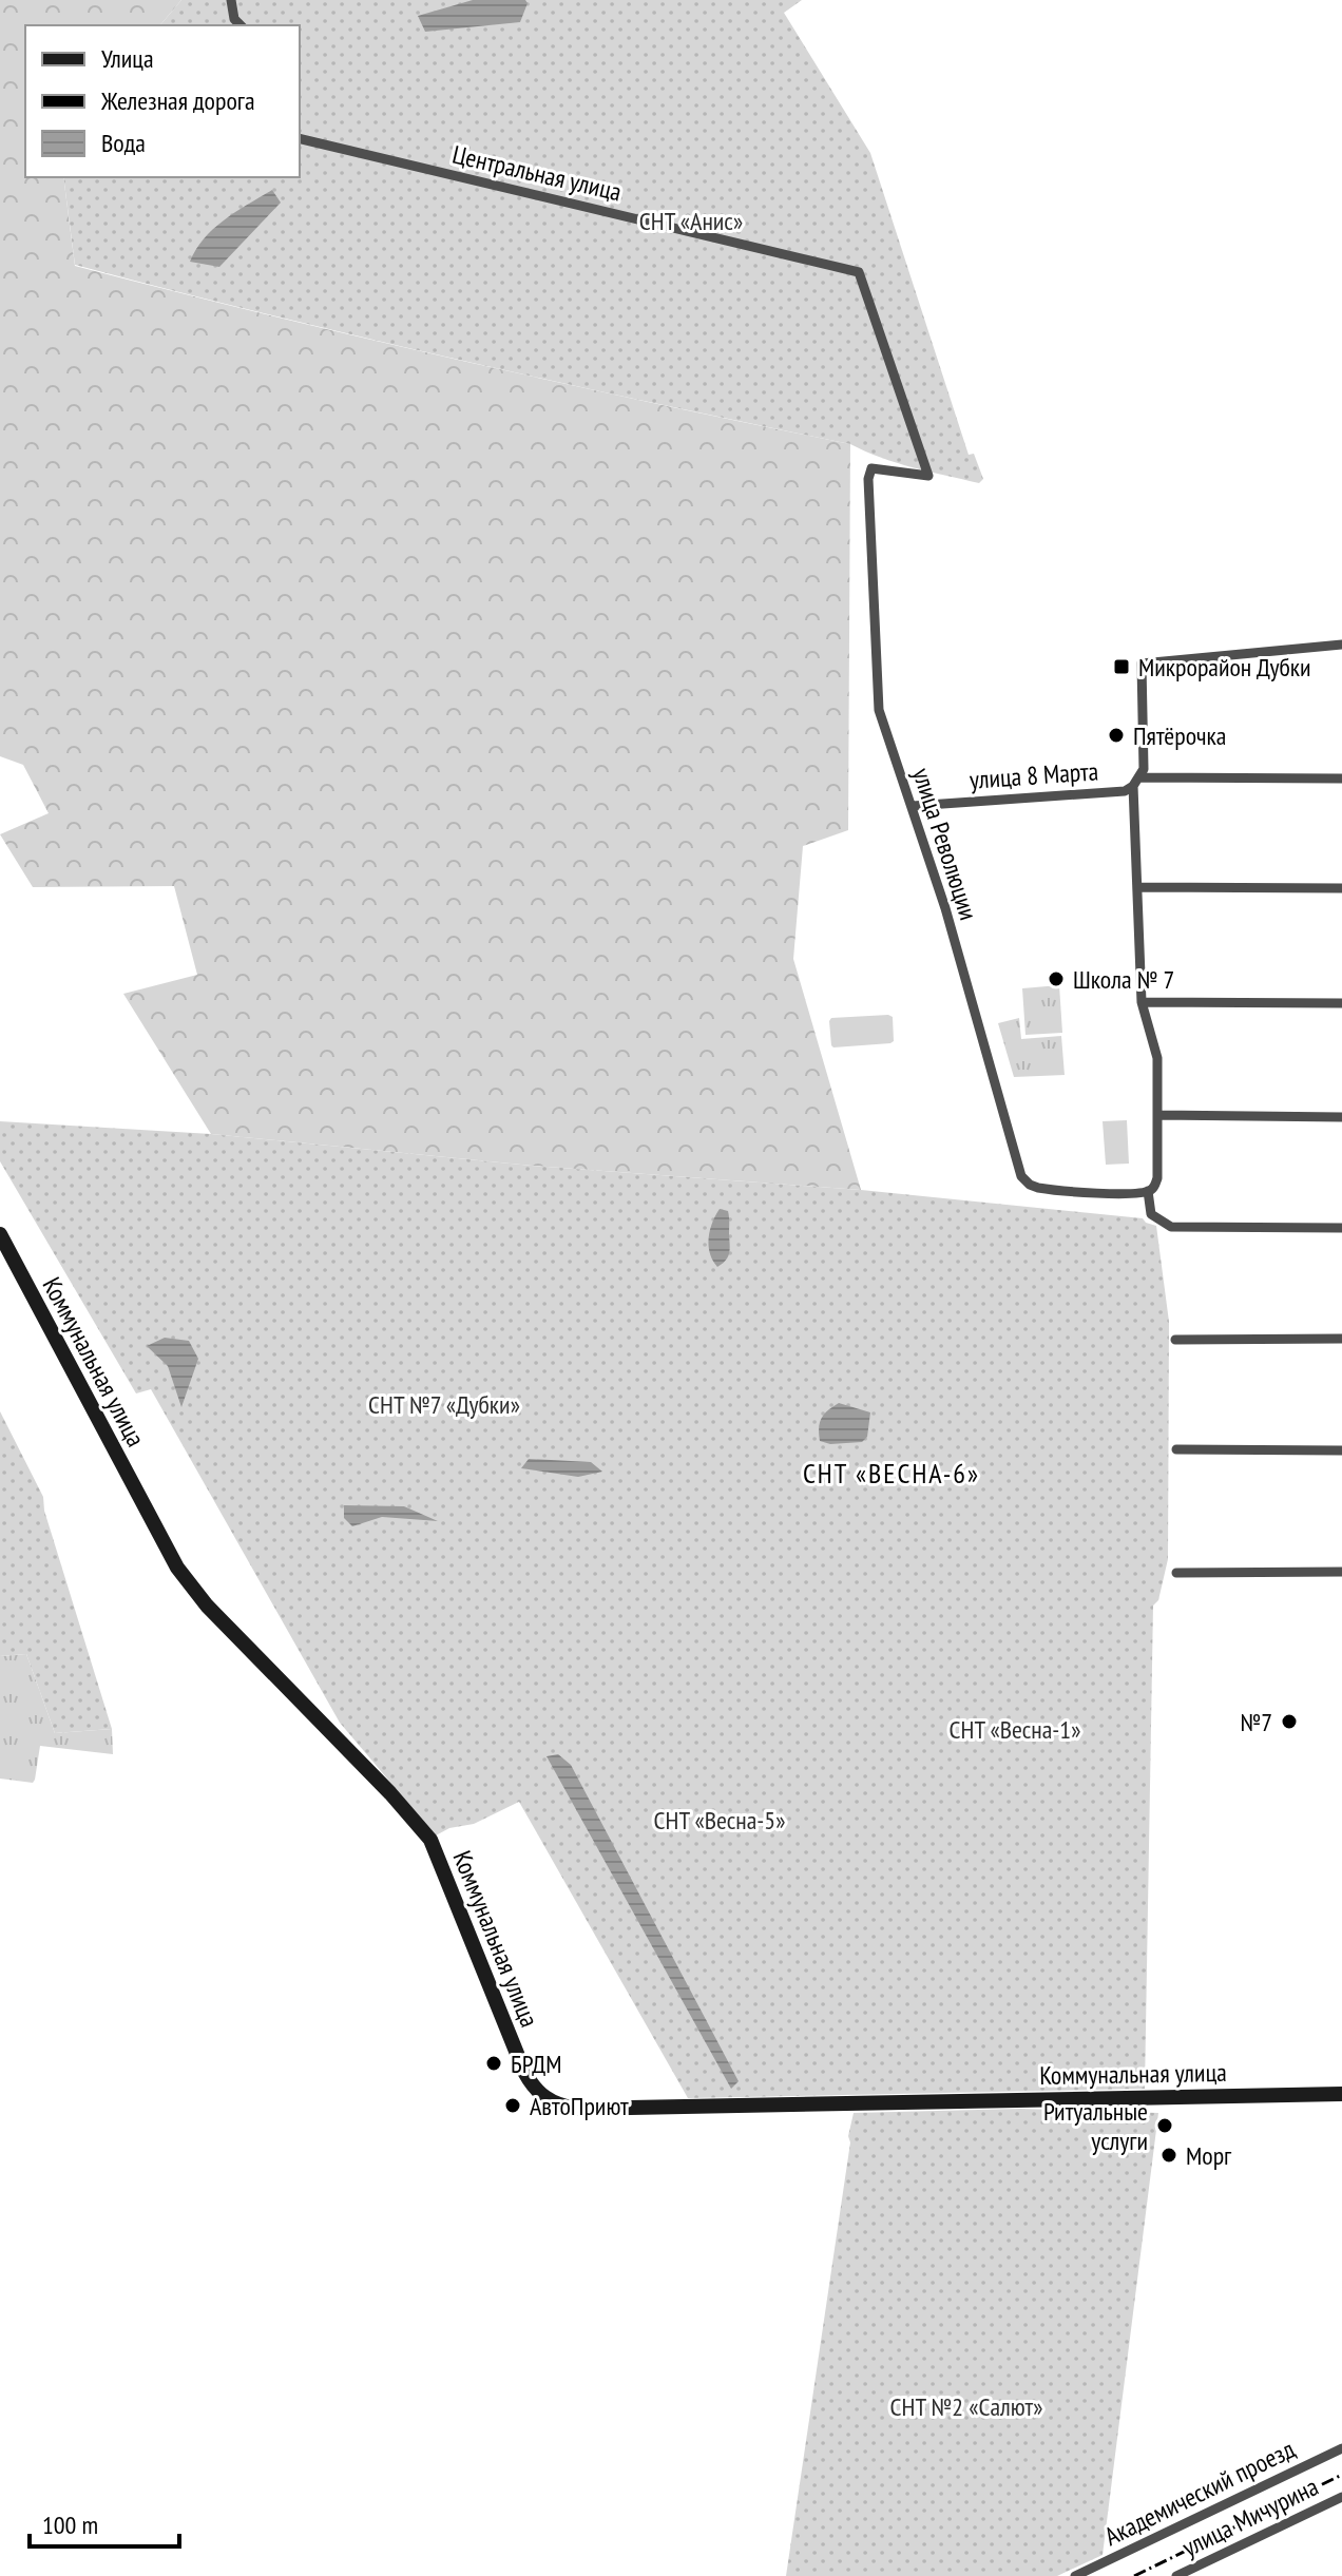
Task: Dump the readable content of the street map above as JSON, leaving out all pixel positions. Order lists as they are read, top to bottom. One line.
{"streets":{"street":["Центральная улица","улица 8 Марта","улица Революции","Коммунальная улица","Академический проезд","улица Мичурина"]},"crossings":[["Центральная улица","улица Революции"],["улица 8 Марта","улица Революции"]],"districts":["СНТ «ВЕСНА-6»"],"parks":["СНТ «Анис»","СНТ №7 «Дубки»","СНТ «Весна-1»","СНТ «Весна-5»","СНТ №2 «Салют»"],"places":{"transit":["Микрорайон Дубки"],"other":["Пятёрочка","Школа № 7","№7","БРДМ","АвтоПриют","Ритуальные услуги","Морг"]},"legend":["Улица","Железная дорога","Вода"],"scale_bar":"100 m"}
